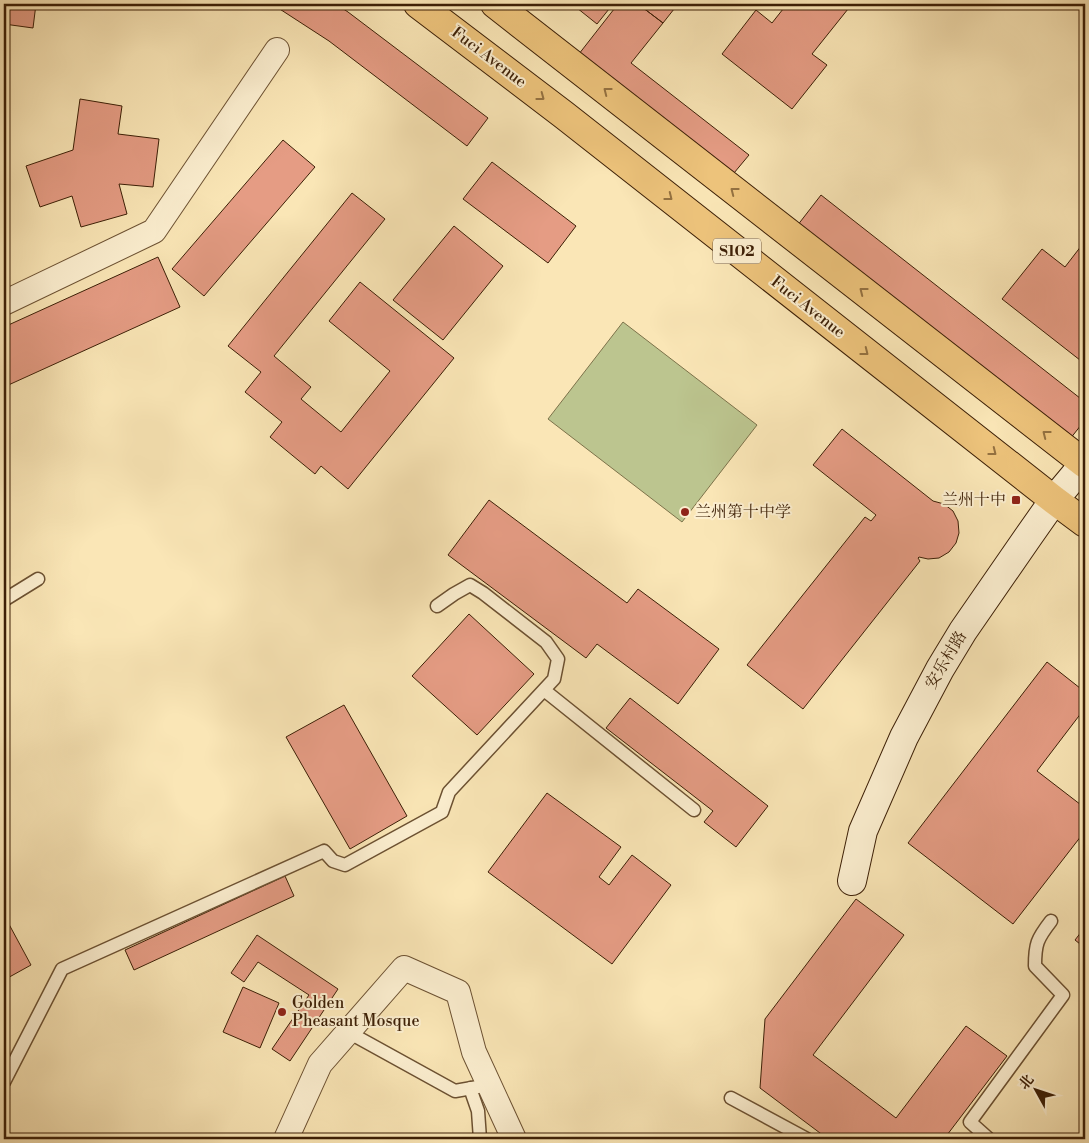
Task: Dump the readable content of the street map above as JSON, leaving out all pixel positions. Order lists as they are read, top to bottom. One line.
{"streets":{"main road":["Fuci Avenue","S102"],"street":["安乐村路"]},"crossings":[["Fuci Avenue","S102"],["Fuci Avenue","安乐村路"],["S102","安乐村路"]],"places":{"transit":["兰州十中"],"other":["兰州第十中学","Golden Pheasant Mosque"]},"north":"top left"}
